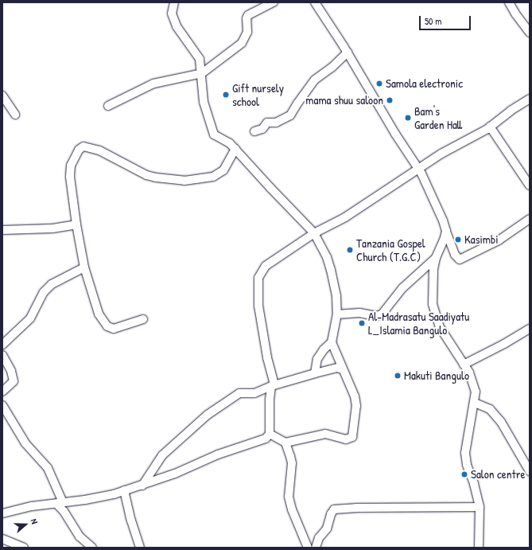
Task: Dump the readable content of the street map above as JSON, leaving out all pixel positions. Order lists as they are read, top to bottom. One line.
{"places":["Samola electronic","Gift nursely school","mama shuu saloon","Bam's Garden Hall","Kasimbi","Tanzania Gospel Church (T.G.C)","Al-Madrasatu Saadiyatu L_Islamia Bangulo","Makuti Bangulo","Salon centre"],"scale_bar":"50 m","north":"right"}
